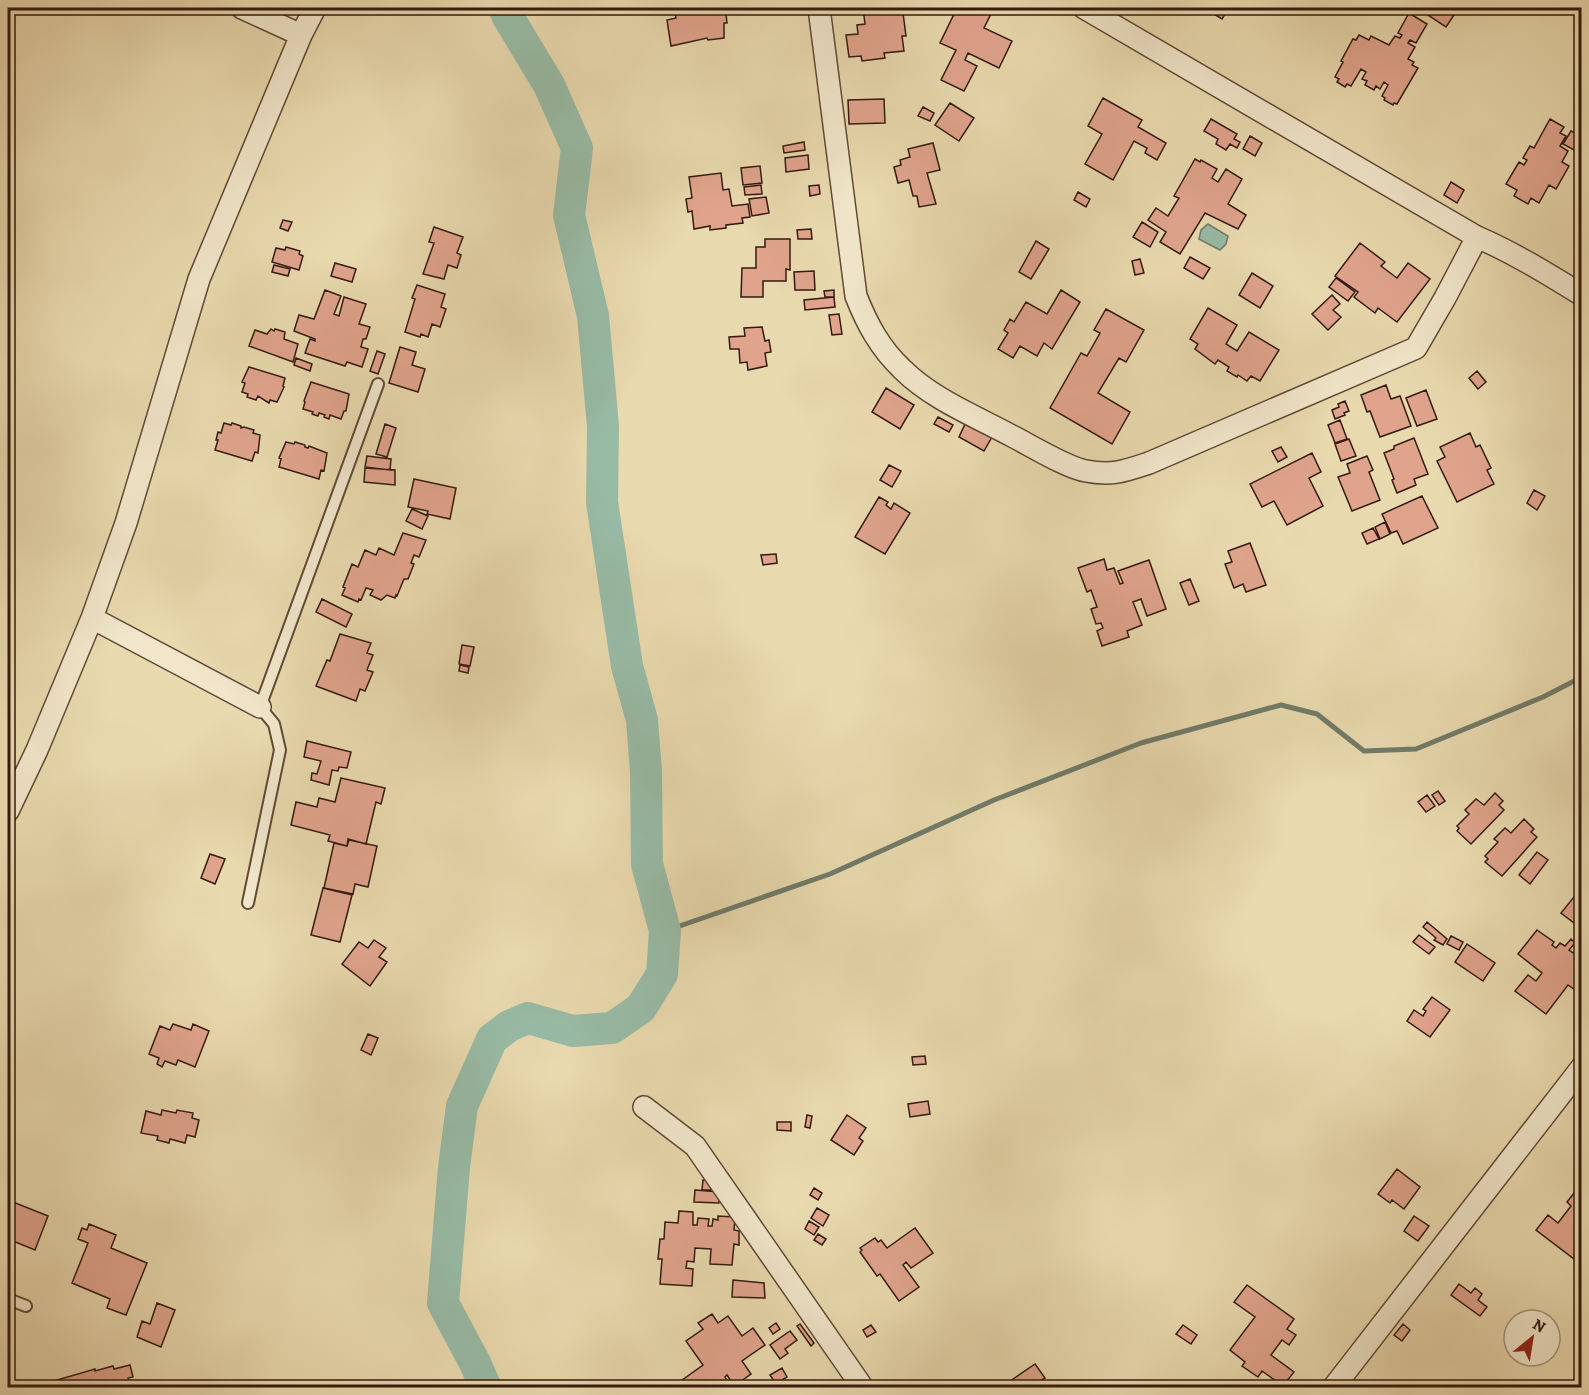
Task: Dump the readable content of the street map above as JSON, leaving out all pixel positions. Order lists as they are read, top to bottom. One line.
{"north":"top right"}
